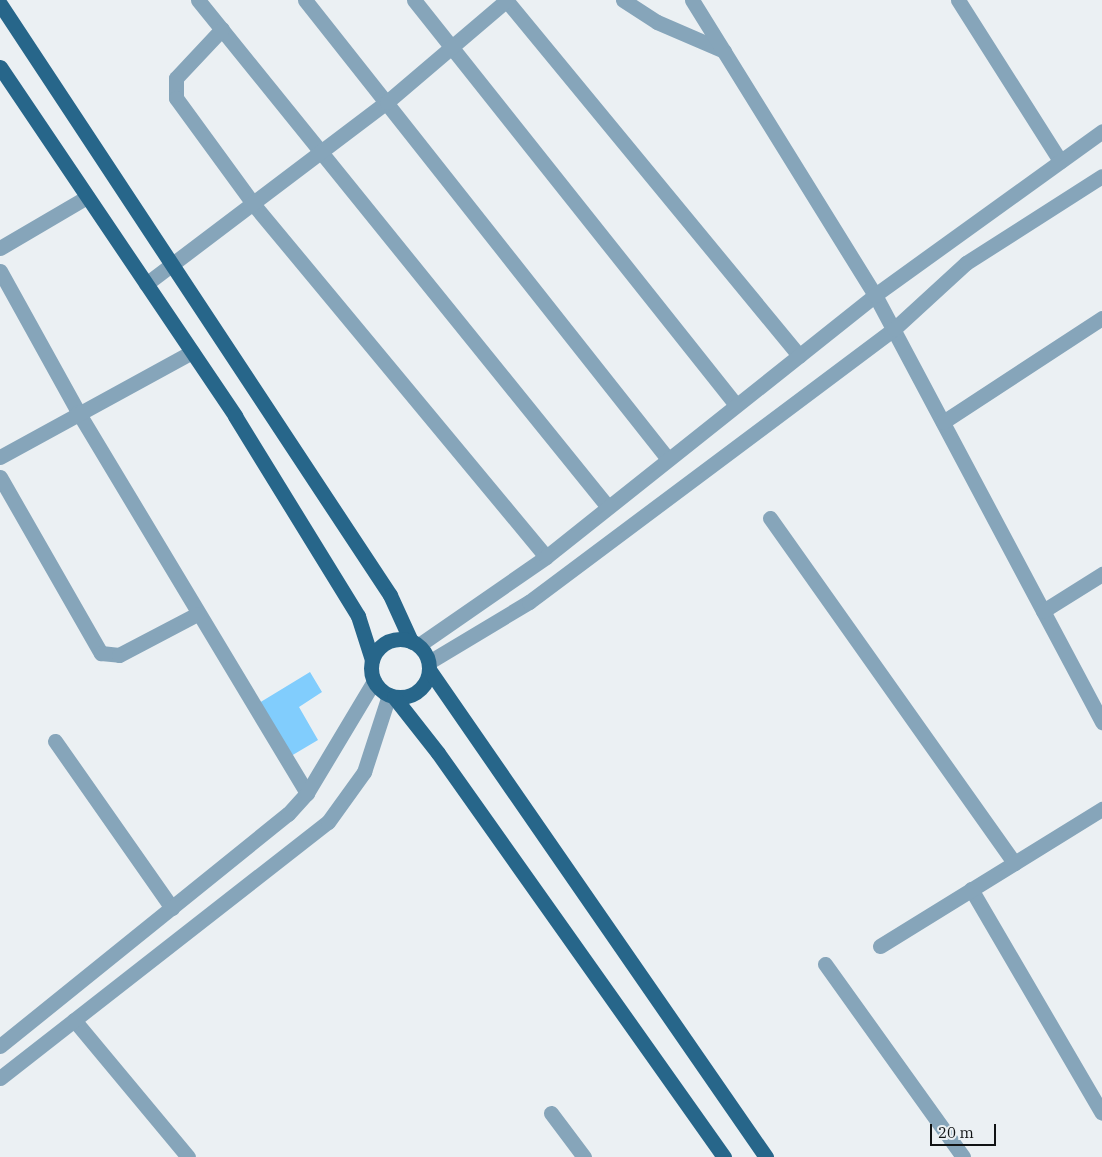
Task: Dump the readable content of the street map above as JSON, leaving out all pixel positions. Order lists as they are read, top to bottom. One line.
{"scale_bar":"20 m"}
